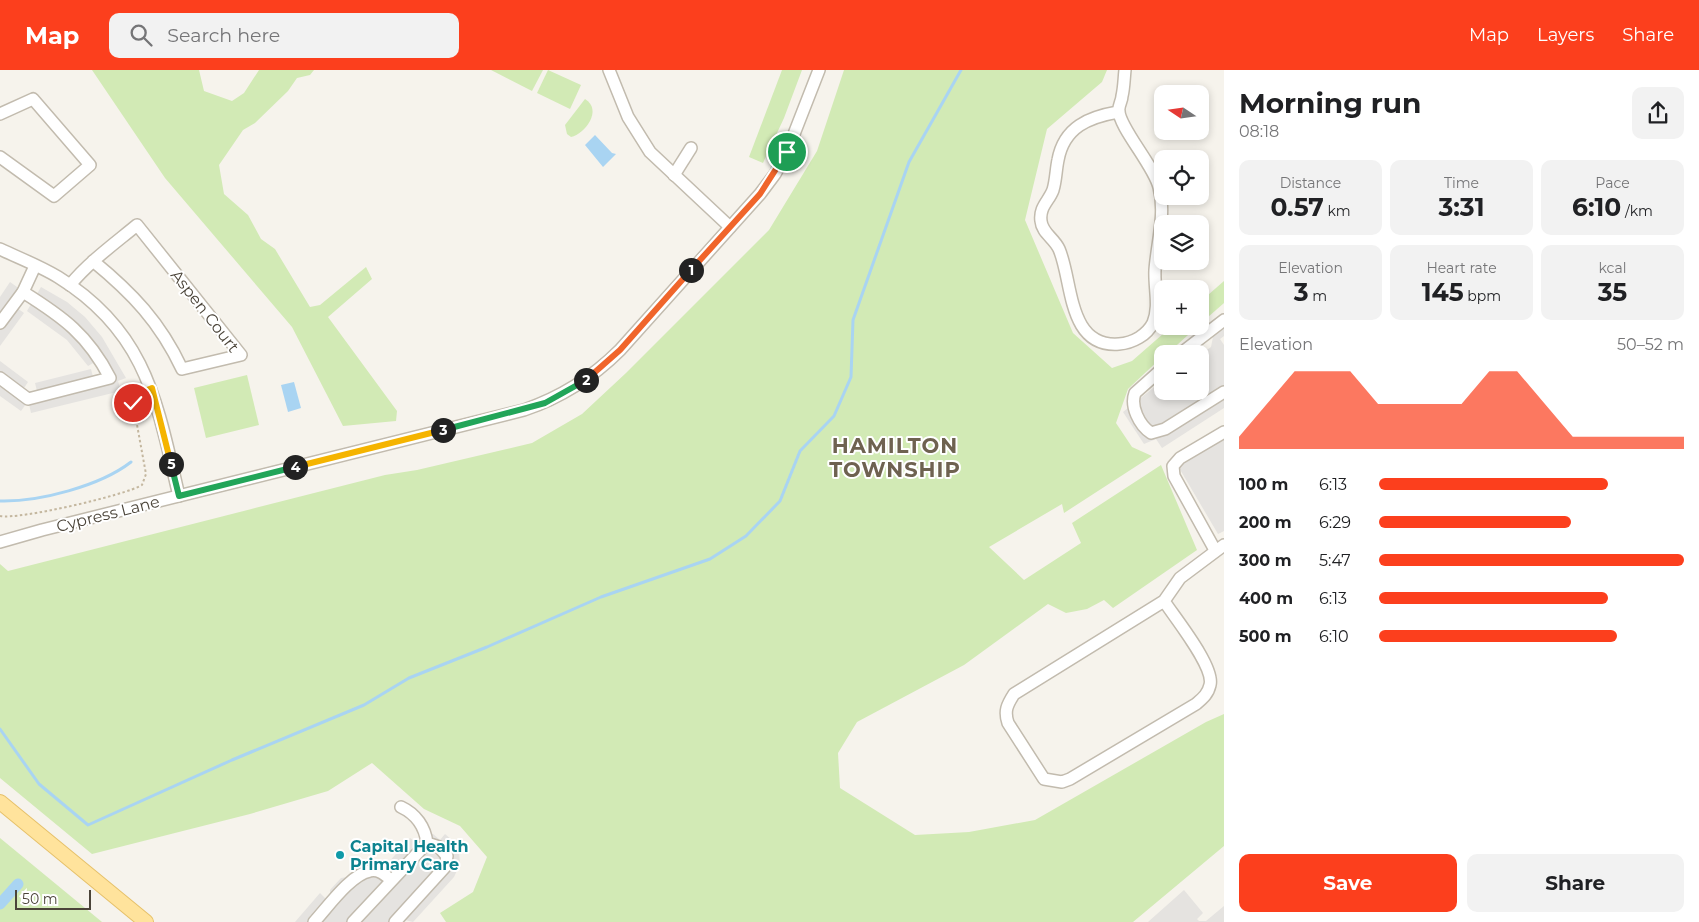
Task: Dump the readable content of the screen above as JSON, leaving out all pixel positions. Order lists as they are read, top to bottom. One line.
{"streets":{"street":["Aspen Court","Cypress Lane"]},"districts":["HAMILTON TOWNSHIP"],"places":["Capital Health Primary Care"],"scale_bar":"50 m","north":"left","page":{"header":"Map","search":"Search here","nav":["Map","Layers","Share"],"heading":["Morning run","08:18"],"map_buttons":["+","−"],"stats":[["Distance","0.57 km"],["Time","3:31"],["Pace","6:10 /km"],["Elevation","3 m"],["Heart rate","145 bpm"],["kcal","35"]],"pins":["1","2","3","5","4"],"chart":["Elevation","50–52 m"],"list":[{"name":"100 m","note":"6:13"},{"name":"200 m","note":"6:29"},{"name":"300 m","note":"5:47"},{"name":"400 m","note":"6:13"},{"name":"500 m","note":"6:10"}],"buttons":["Save","Share"],"scale":"50 m"}}
